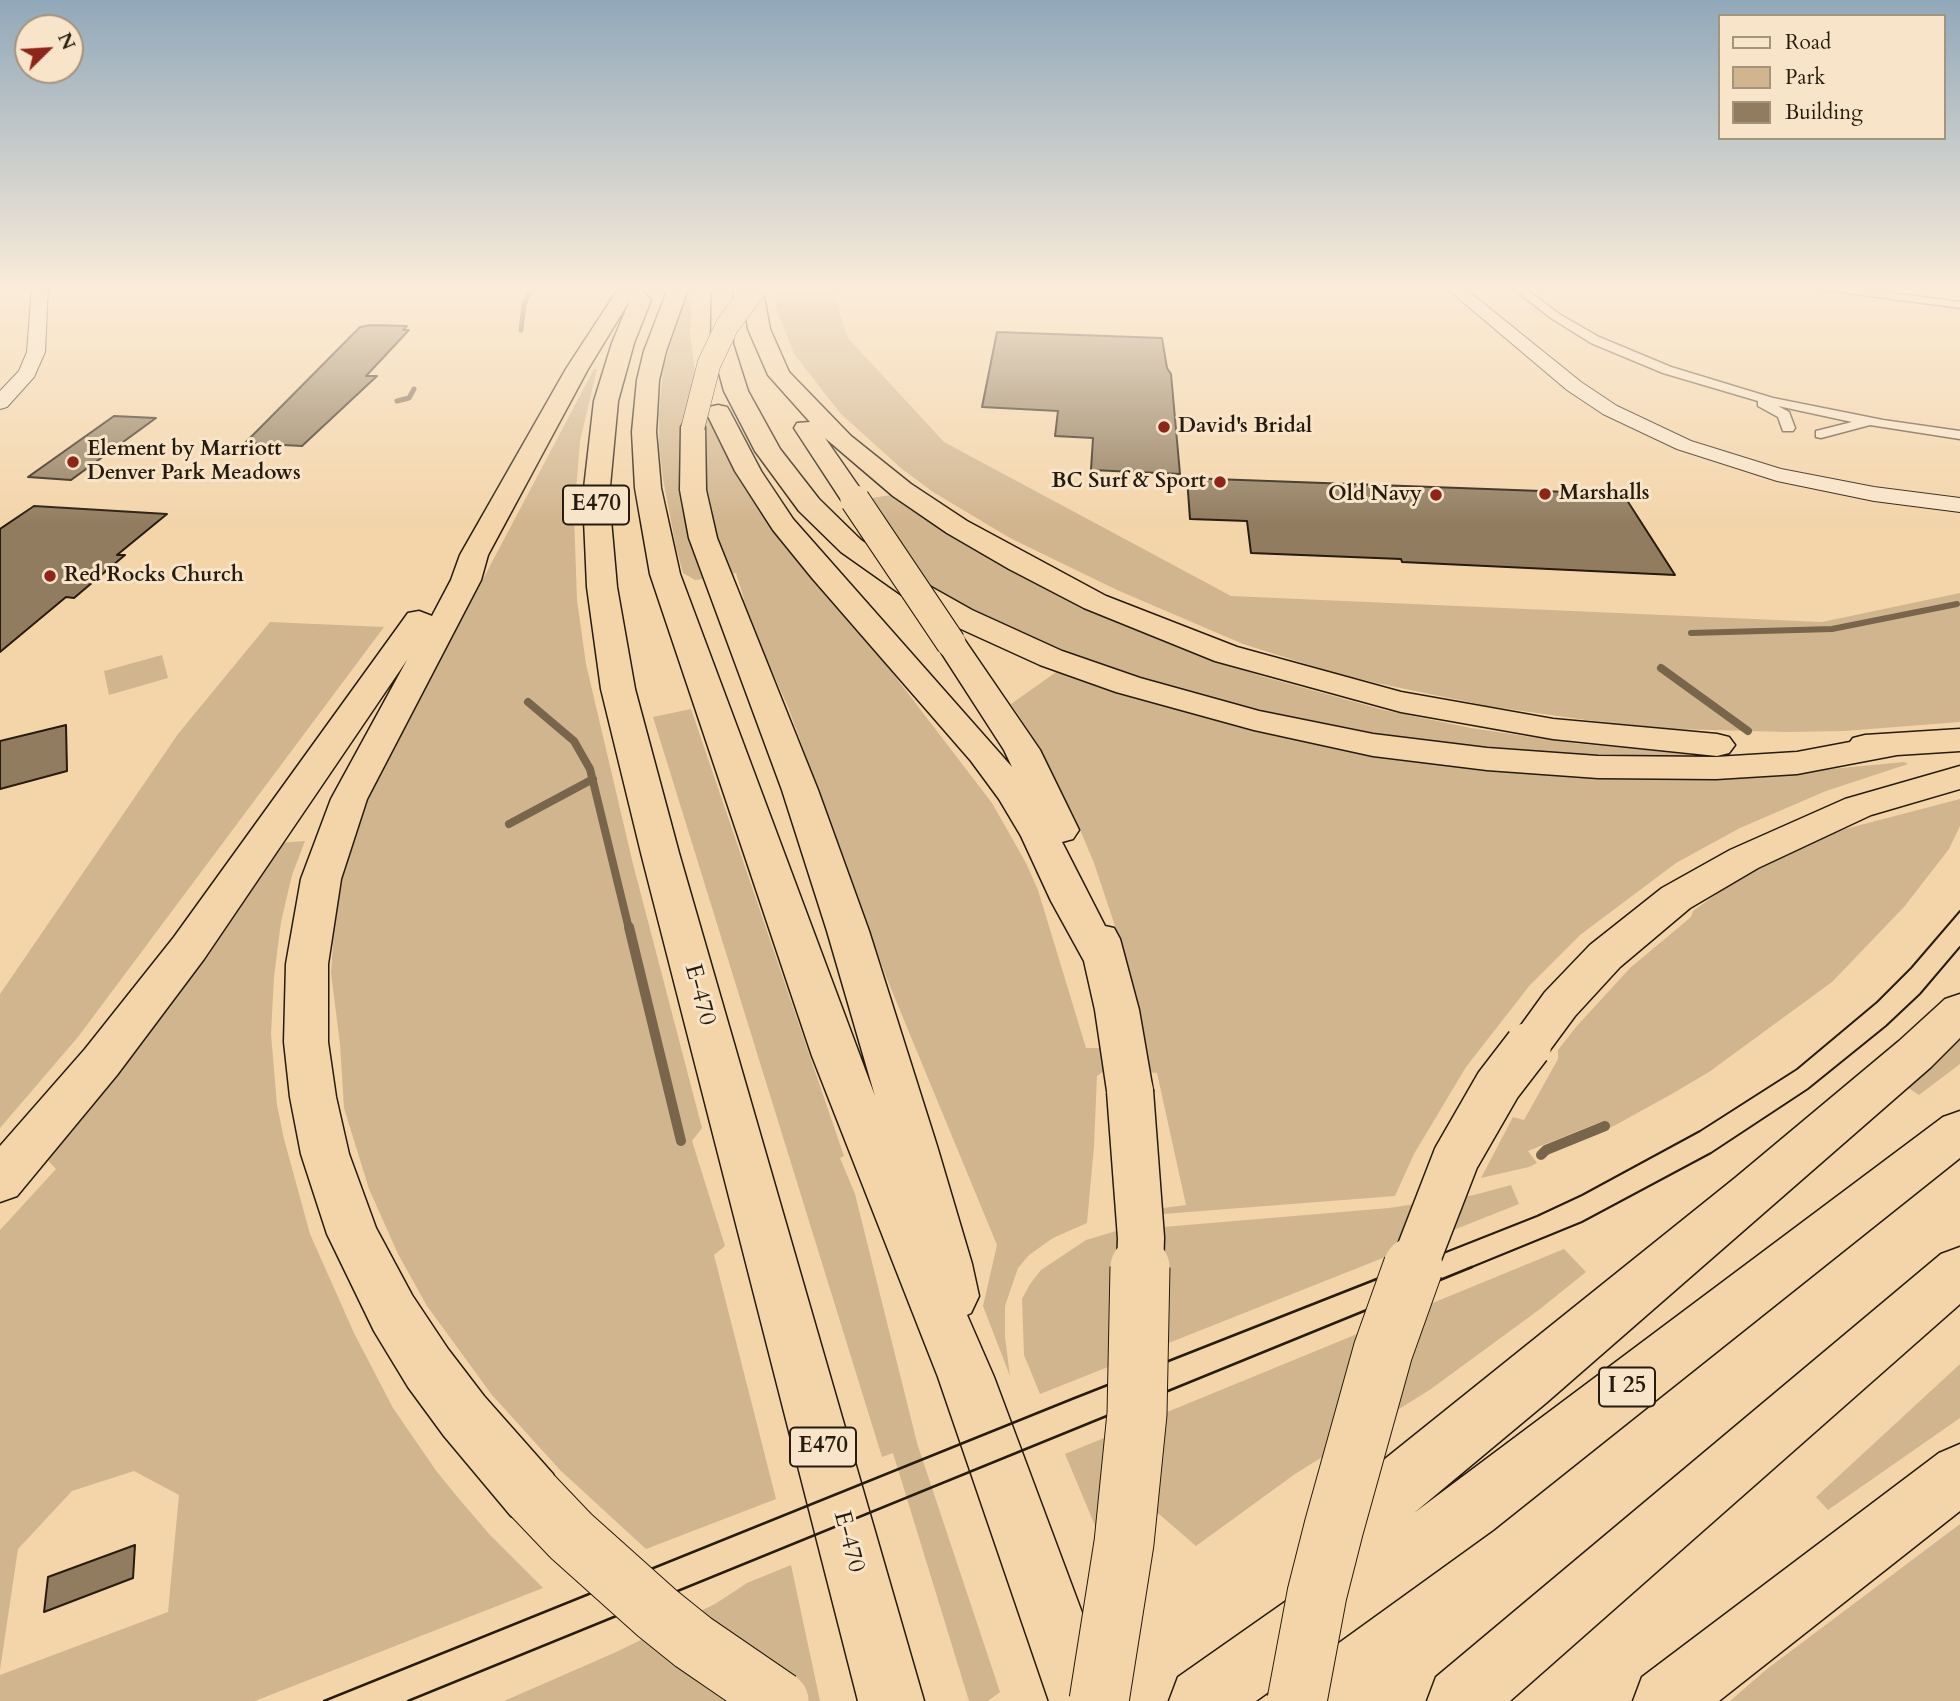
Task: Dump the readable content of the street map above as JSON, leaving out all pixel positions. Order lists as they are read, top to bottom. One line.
{"streets":{"highway":["E470","E-470","I 25"]},"places":["David's Bridal","Element by Marriott Denver Park Meadows","BC Surf & Sport","Marshalls","Old Navy","Red Rocks Church"],"legend":["Road","Park","Building"],"north":"top right"}
